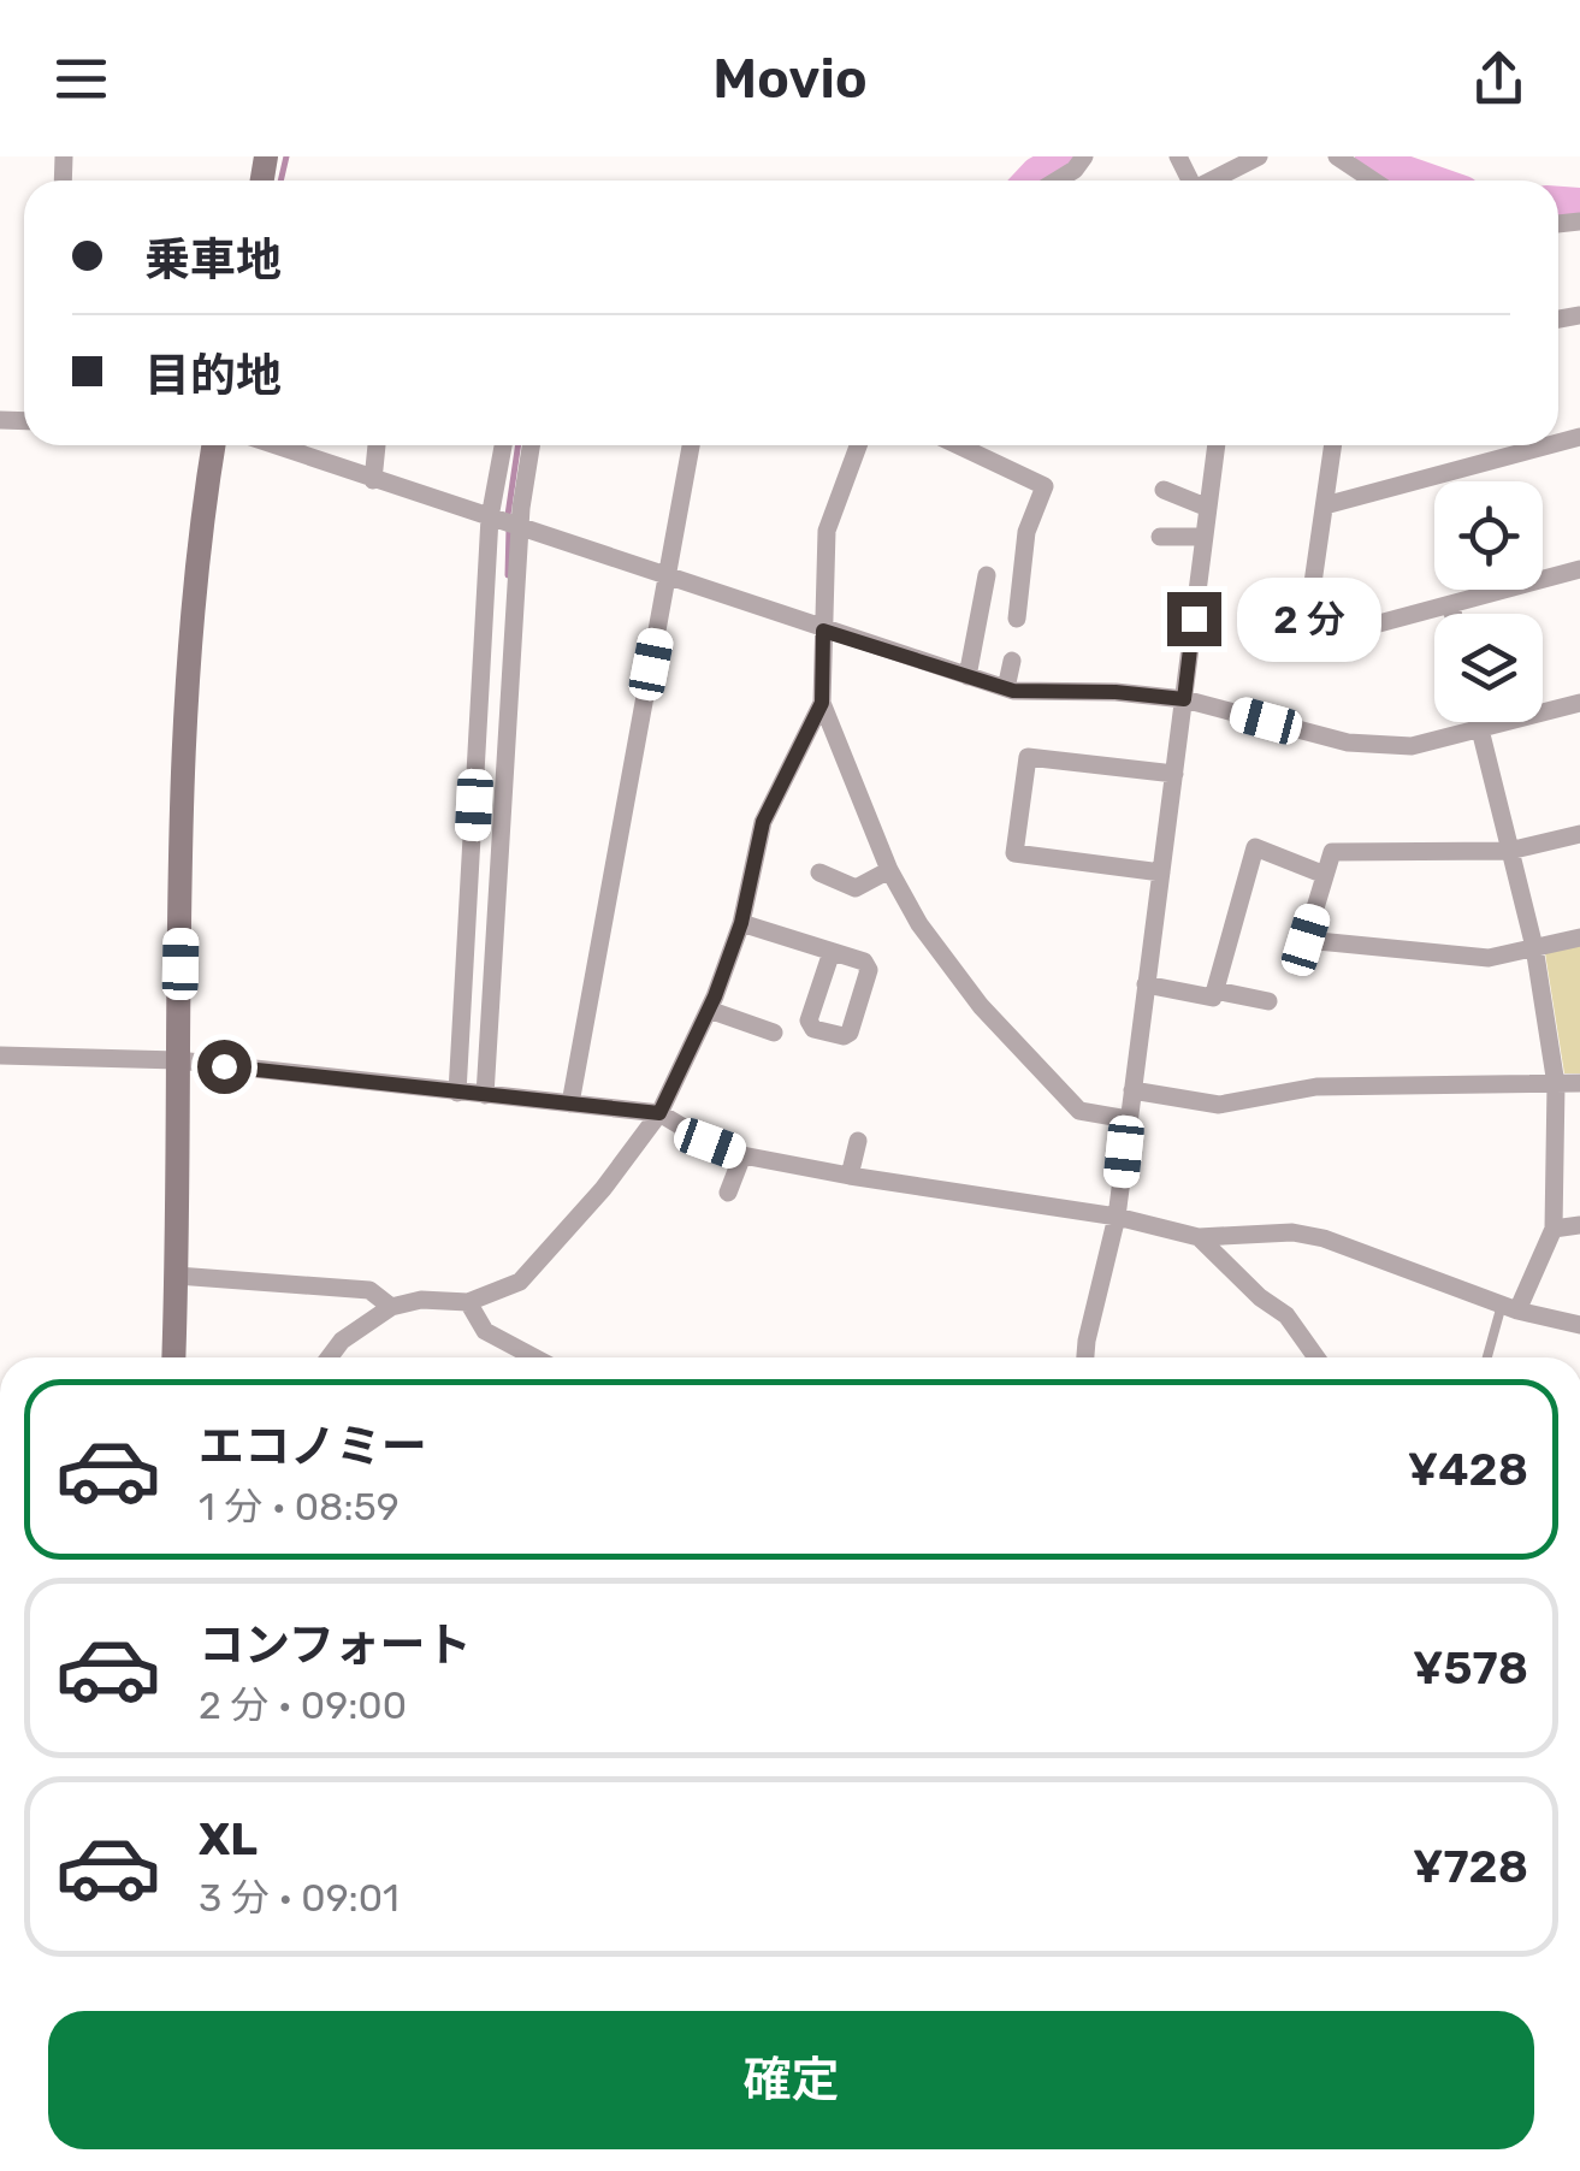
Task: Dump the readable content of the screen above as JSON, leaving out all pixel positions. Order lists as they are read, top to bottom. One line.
{"page":{"header":"Movio","banner":["乗車地","目的地"],"bubble":"2 分","list":[{"name":"エコノミー","note":"1 分 · 08:59","value":"¥428"},{"name":"コンフォート","note":"2 分 · 09:00","value":"¥578"},{"name":"XL","note":"3 分 · 09:01","value":"¥728"}],"buttons":"確定"}}
